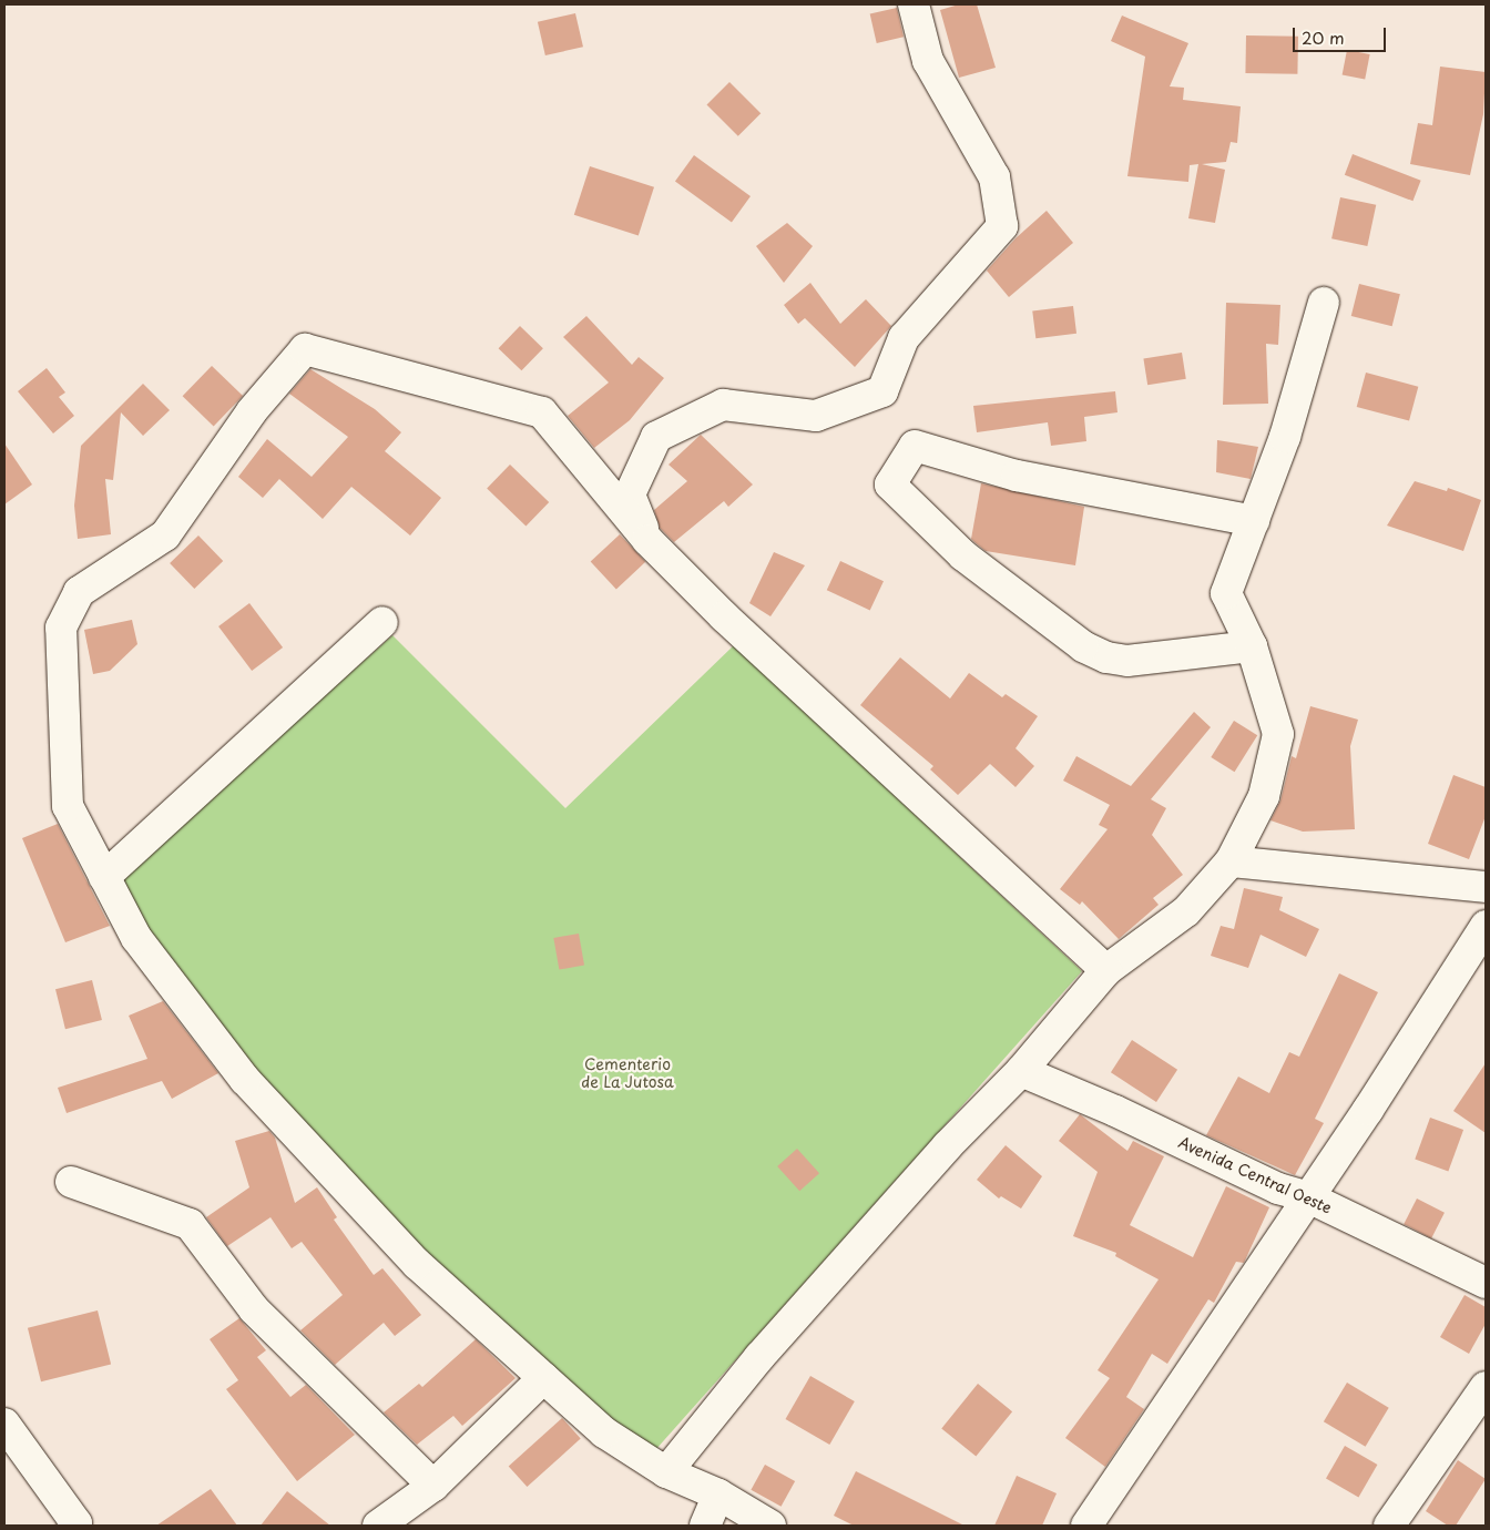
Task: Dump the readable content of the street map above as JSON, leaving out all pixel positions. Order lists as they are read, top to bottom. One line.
{"streets":{"street":["Avenida Central Oeste"]},"parks":["Cementerio de La Jutosa"],"scale_bar":"20 m"}
